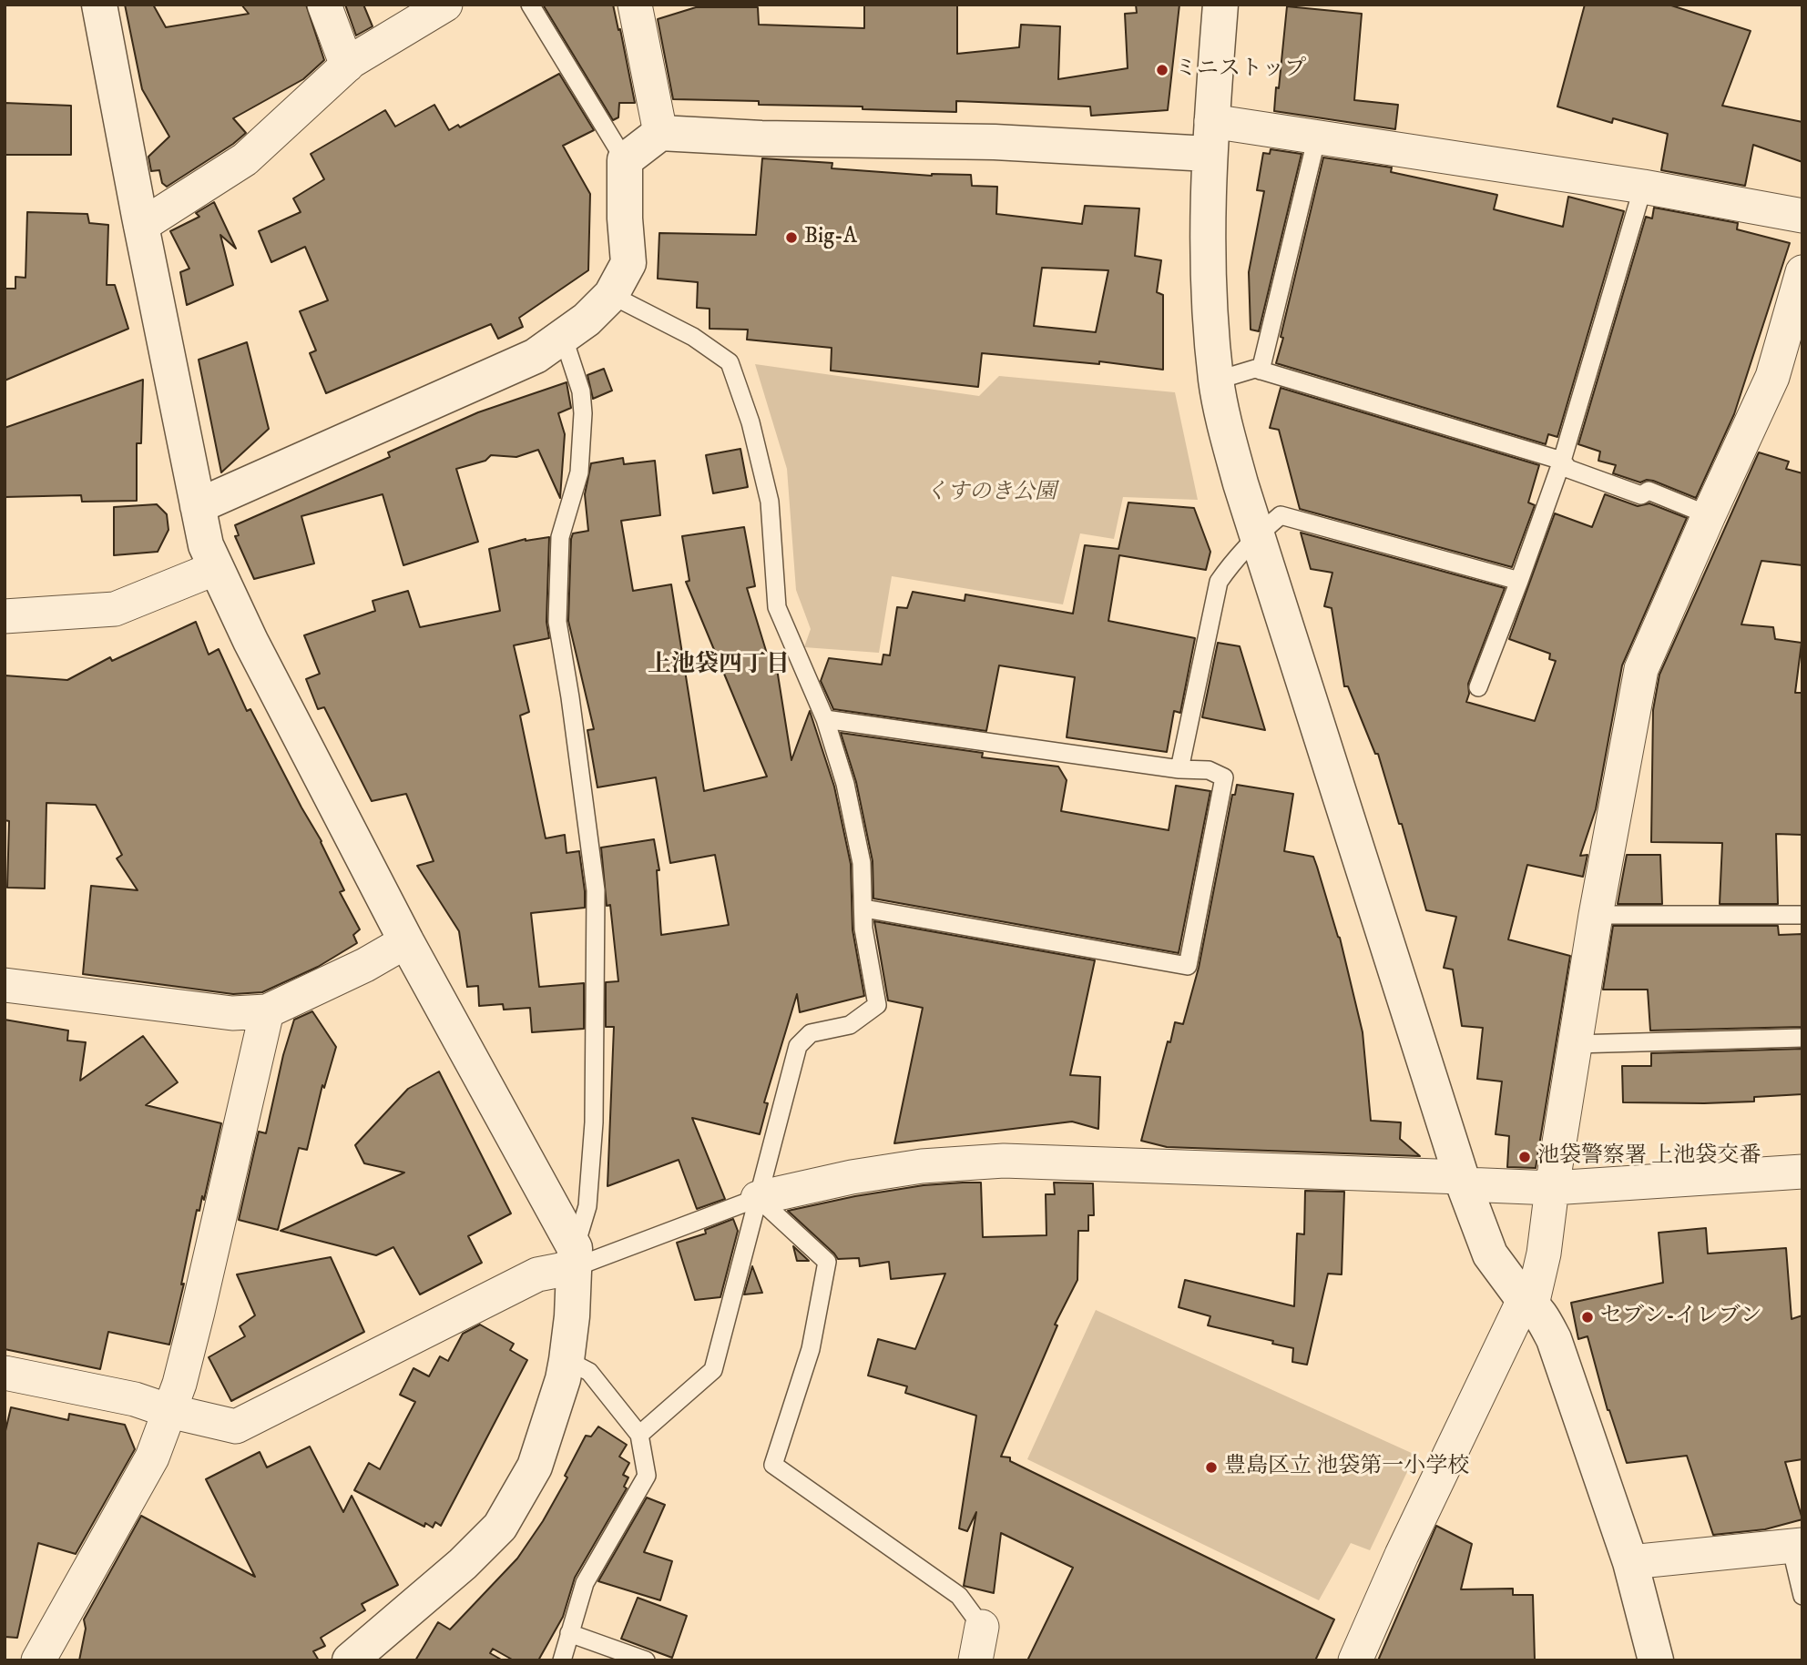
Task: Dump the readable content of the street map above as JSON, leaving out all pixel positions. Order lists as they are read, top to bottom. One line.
{"districts":["上池袋四丁目"],"parks":["くすのき公園"],"places":["ミニストップ","Big-A","池袋警察署 上池袋交番","セブン-イレブン","豊島区立 池袋第一小学校"]}
